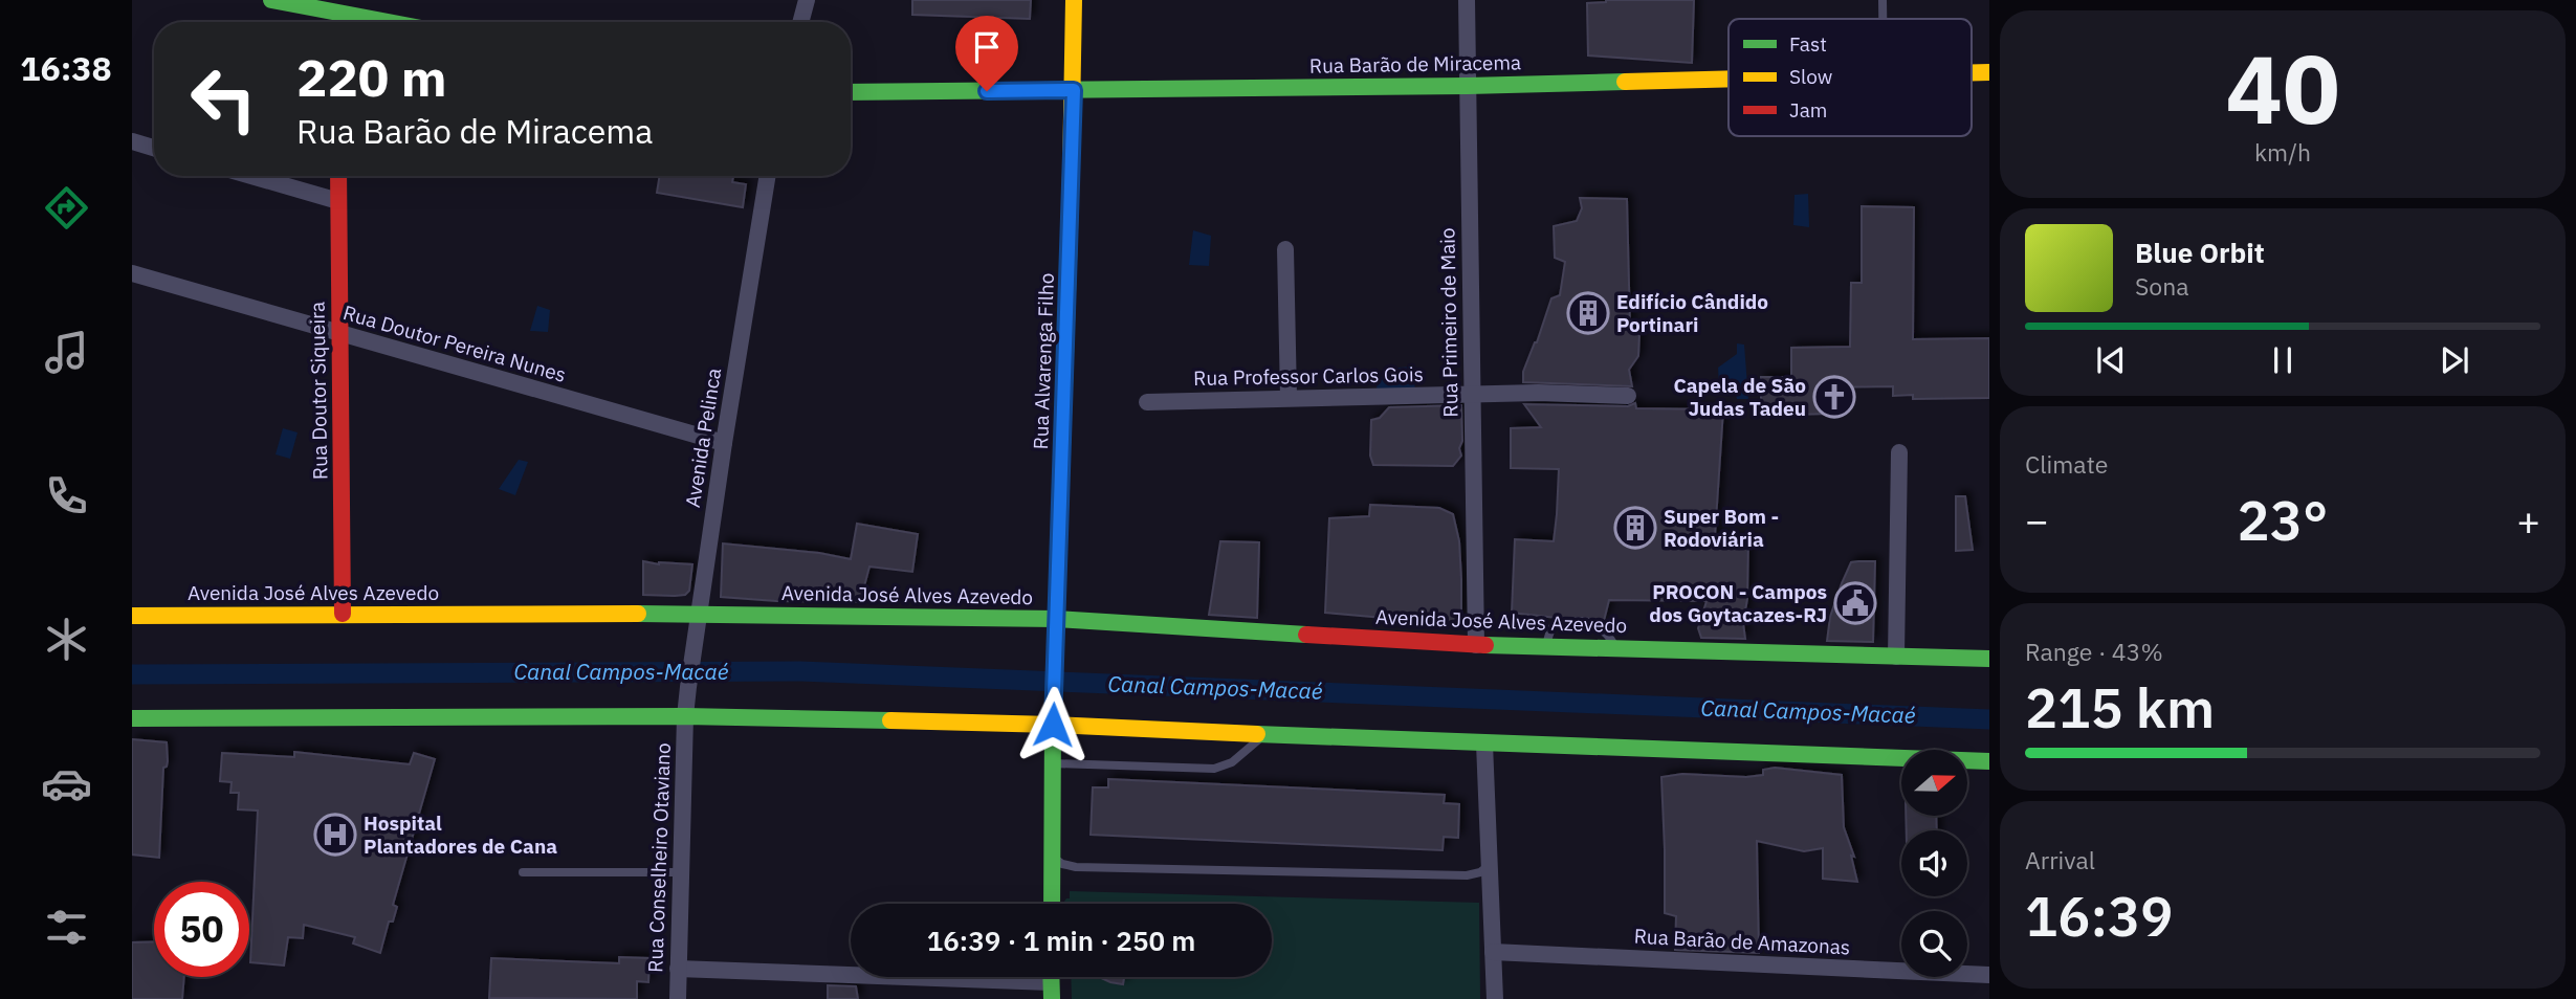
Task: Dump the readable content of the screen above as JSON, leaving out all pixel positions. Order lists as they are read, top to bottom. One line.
{"streets":{"main road":["Rua Barão de Miracema","Rua Alvarenga Filho","Rua Doutor Siqueira","Avenida José Alves Azevedo"],"street":["Rua Primeiro de Maio","Rua Doutor Pereira Nunes","Rua Professor Carlos Gois","Avenida Pelinca","Rua Conselheiro Otaviano","Rua Barão de Amazonas"]},"crossings":[["Rua Barão de Miracema","Rua Primeiro de Maio"],["Rua Barão de Miracema","Rua Alvarenga Filho"],["Rua Primeiro de Maio","Rua Professor Carlos Gois"],["Rua Primeiro de Maio","Avenida José Alves Azevedo"],["Rua Doutor Pereira Nunes","Rua Doutor Siqueira"],["Rua Doutor Pereira Nunes","Avenida Pelinca"],["Rua Alvarenga Filho","Avenida José Alves Azevedo"],["Rua Doutor Siqueira","Avenida José Alves Azevedo"],["Avenida Pelinca","Avenida José Alves Azevedo"],["Avenida Pelinca","Rua Conselheiro Otaviano"]],"water":["Canal Campos-Macaé"],"places":{"building":["Edifício Cândido Portinari","Super Bom - Rodoviária"],"church":["Capela de São Judas Tadeu"],"public building":["PROCON - Campos dos Goytacazes-RJ"],"hospital":["Hospital Plantadores de Cana"]},"legend":["Fast","Slow","Jam"],"north":"right","page":{"tabs":"16:38","tile":[["40","km/h"],"Climate",["Range · 43%","215 km"],["Arrival","16:39"]],"turn":["220 m","Rua Barão de Miracema"],"song":["Blue Orbit","Sona"],"heat":["−","23°","+"],"limit":"50","trip":"16:39 · 1 min · 250 m"}}
